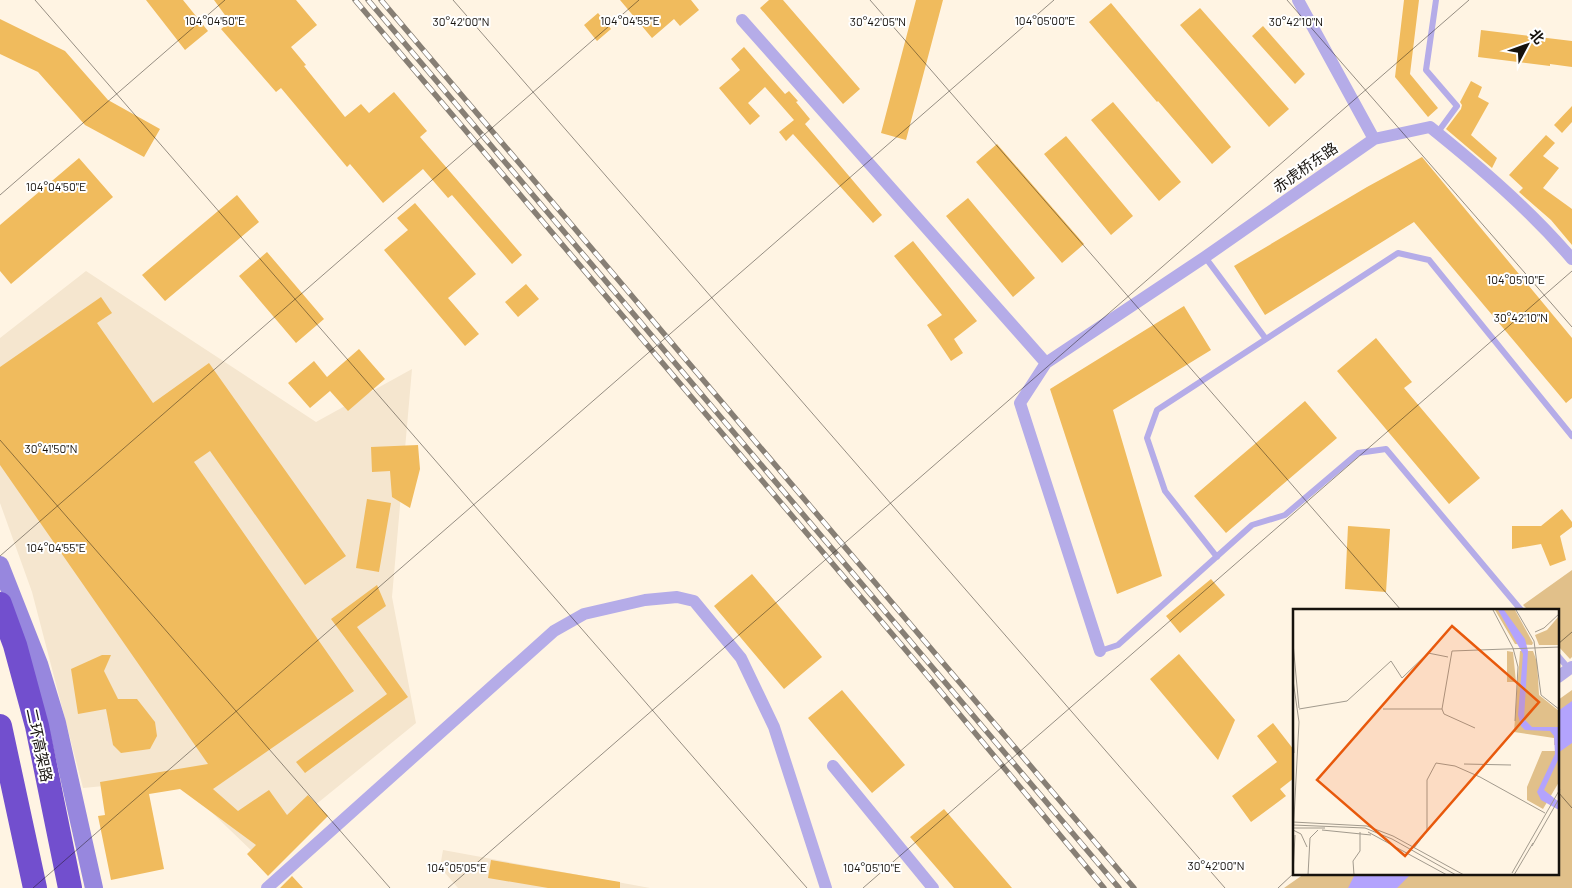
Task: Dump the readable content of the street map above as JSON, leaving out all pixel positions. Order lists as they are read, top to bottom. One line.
{"streets":{"highway":["二环高架路"],"street":["赤虎桥东路"]},"north":"top right","coordinates":["104°04'50\"E","104°04'55\"E","104°05'00\"E","30°42'00\"N","30°42'05\"N","30°42'10\"N","104°05'10\"E","30°41'50\"N","104°05'05\"E"]}
